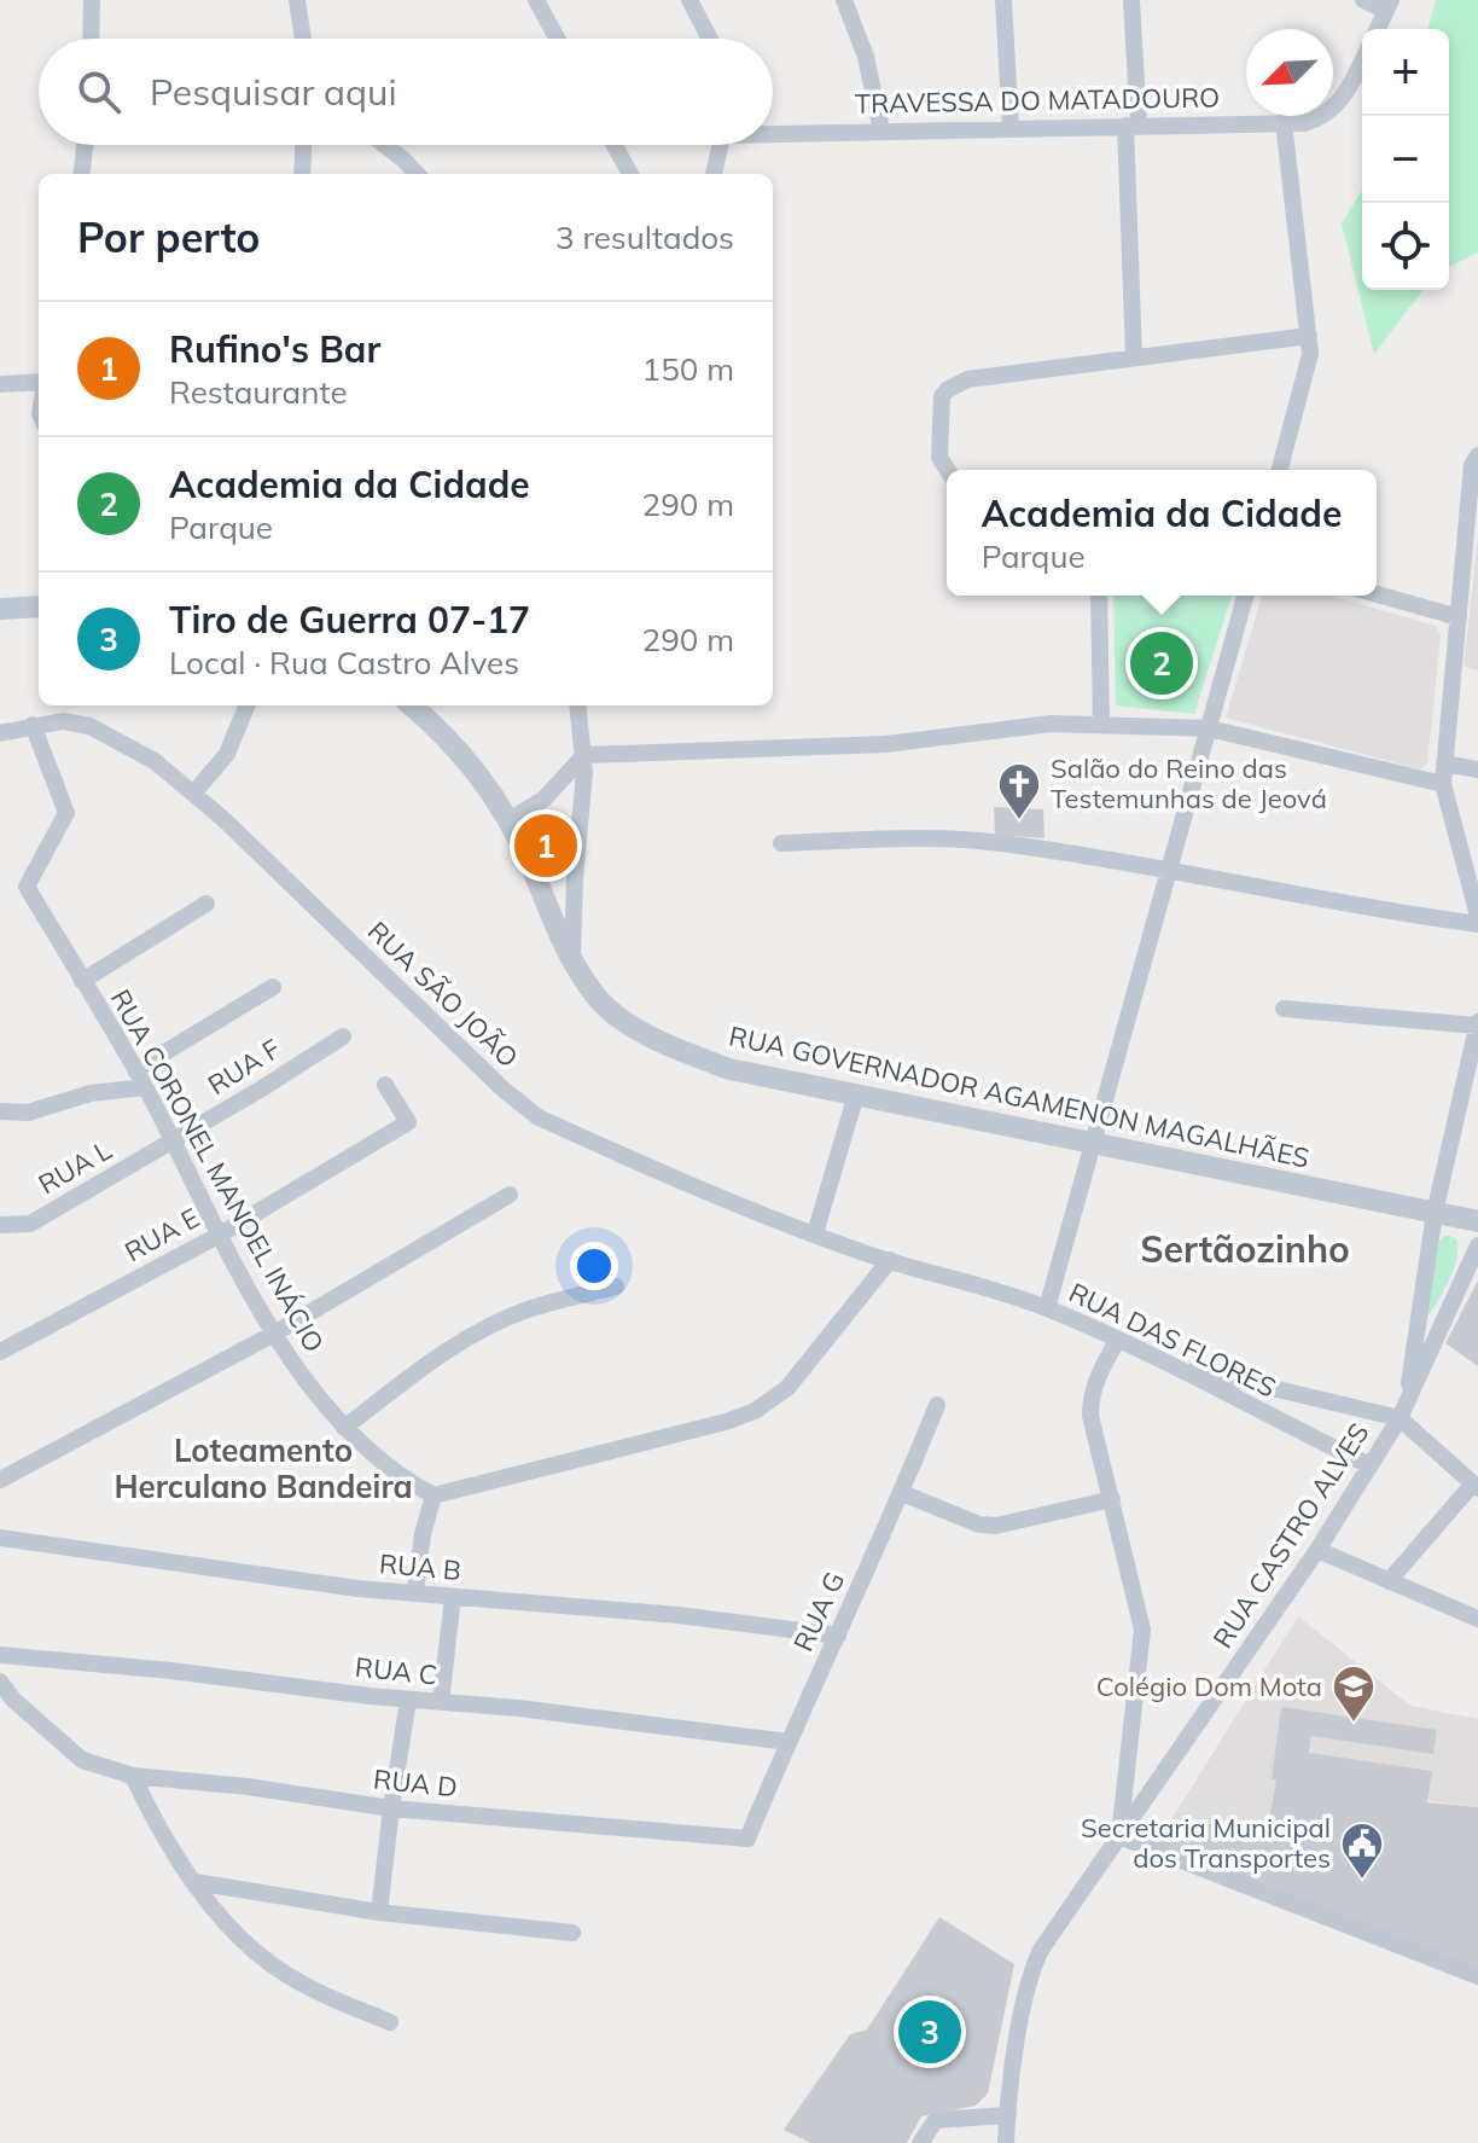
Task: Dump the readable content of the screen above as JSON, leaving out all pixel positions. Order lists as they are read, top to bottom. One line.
{"streets":{"street":["TRAVESSA DO MATADOURO","RUA SÃO JOÃO","RUA F","RUA GOVERNADOR AGAMENON MAGALHÃES","RUA L","RUA CORONEL MANOEL INÁCIO","RUA E","RUA DAS FLORES","RUA CASTRO ALVES","RUA B","RUA G","RUA C","RUA D"]},"crossings":[["RUA SÃO JOÃO","RUA CORONEL MANOEL INÁCIO"],["RUA SÃO JOÃO","RUA DAS FLORES"],["RUA F","RUA L"],["RUA F","RUA CORONEL MANOEL INÁCIO"],["RUA L","RUA CORONEL MANOEL INÁCIO"],["RUA CORONEL MANOEL INÁCIO","RUA E"],["RUA DAS FLORES","RUA CASTRO ALVES"],["RUA B","RUA G"],["RUA G","RUA C"],["RUA G","RUA D"]],"districts":["Sertãozinho","Loteamento Herculano Bandeira"],"places":{"church":["Salão do Reino das Testemunhas de Jeová"],"school or university":["Colégio Dom Mota"],"public building":["Secretaria Municipal dos Transportes"]},"north":"bottom left","page":{"map_buttons":["+","−"],"search":"Pesquisar aqui","heading":["Por perto","3 resultados"],"list":[{"mark":"1","name":"Rufino's Bar","note":"Restaurante","value":"150 m"},{"mark":"2","name":"Academia da Cidade","note":"Parque","value":"290 m"},{"mark":"3","name":"Tiro de Guerra 07-17","note":"Local · Rua Castro Alves","value":"290 m"}],"popup":["Academia da Cidade","Parque"],"pins":["2","1","3"]}}
